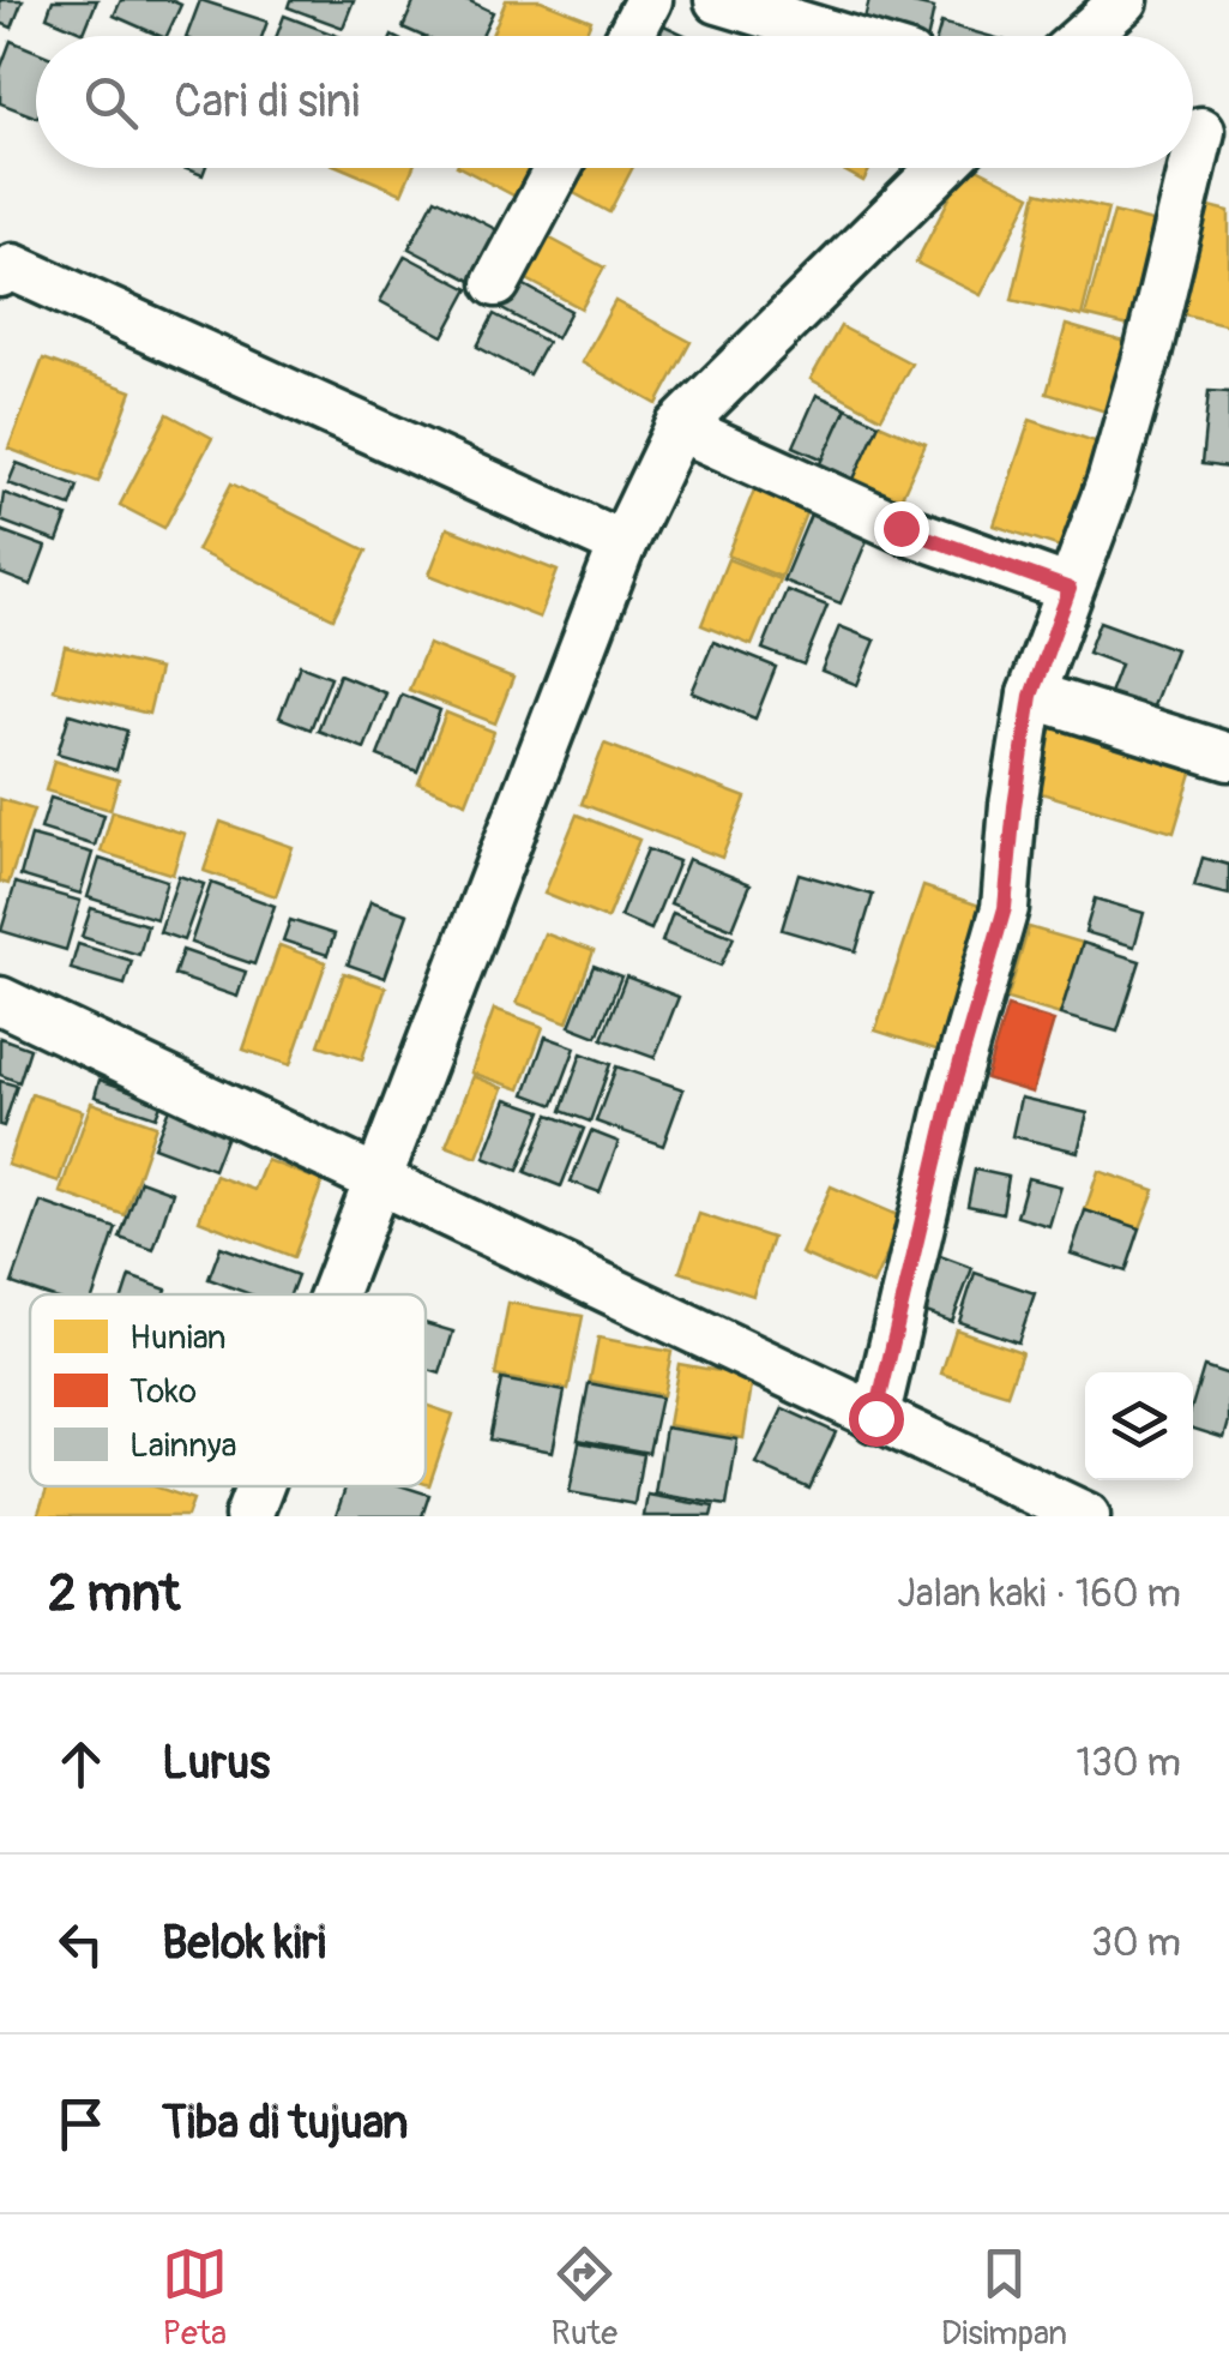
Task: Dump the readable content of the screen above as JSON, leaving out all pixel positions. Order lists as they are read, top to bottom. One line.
{"legend":["Hunian","Toko","Lainnya"],"page":{"search":"Cari di sini","heading":["2 mnt","Jalan kaki · 160 m"],"list":[["Lurus","130 m"],["Belok kiri","30 m"],"Tiba di tujuan"],"nav":["Peta","Rute","Disimpan"]}}
